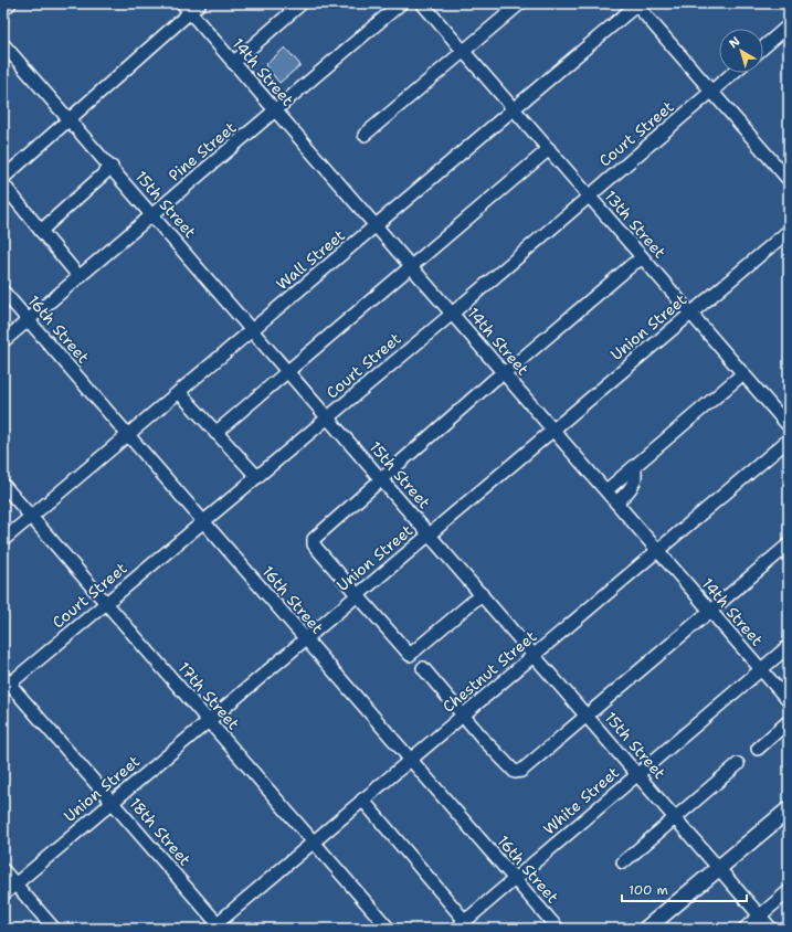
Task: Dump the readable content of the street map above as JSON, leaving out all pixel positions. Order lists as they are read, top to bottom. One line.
{"streets":{"street":["14th Street","Court Street","Pine Street","15th Street","13th Street","Wall Street","Union Street","16th Street","Chestnut Street","17th Street","White Street","18th Street"]},"crossings":[["14th Street","Court Street"],["14th Street","Pine Street"],["14th Street","Wall Street"],["14th Street","Union Street"],["14th Street","Chestnut Street"],["14th Street","White Street"],["Court Street","15th Street"],["Court Street","13th Street"],["Court Street","16th Street"],["Court Street","17th Street"],["Court Street","18th Street"],["Pine Street","15th Street"],["Pine Street","16th Street"],["15th Street","Wall Street"],["15th Street","Union Street"],["15th Street","Chestnut Street"],["15th Street","White Street"],["13th Street","Wall Street"],["13th Street","Union Street"],["Wall Street","16th Street"],["Wall Street","17th Street"],["Union Street","16th Street"],["Union Street","17th Street"],["Union Street","18th Street"],["16th Street","Chestnut Street"],["16th Street","White Street"],["Chestnut Street","17th Street"],["Chestnut Street","18th Street"]],"scale_bar":"100 m","north":"top left"}
